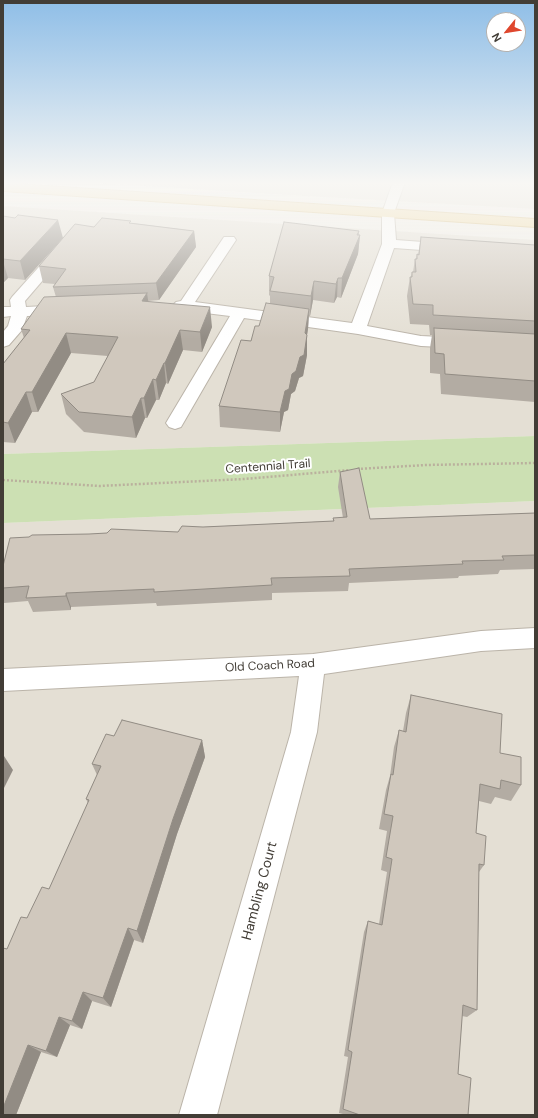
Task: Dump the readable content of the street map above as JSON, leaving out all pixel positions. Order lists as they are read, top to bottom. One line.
{"streets":{"street":["Old Coach Road","Hambling Court"],"path":["Centennial Trail"]},"crossings":[["Old Coach Road","Hambling Court"]],"north":"bottom left"}
